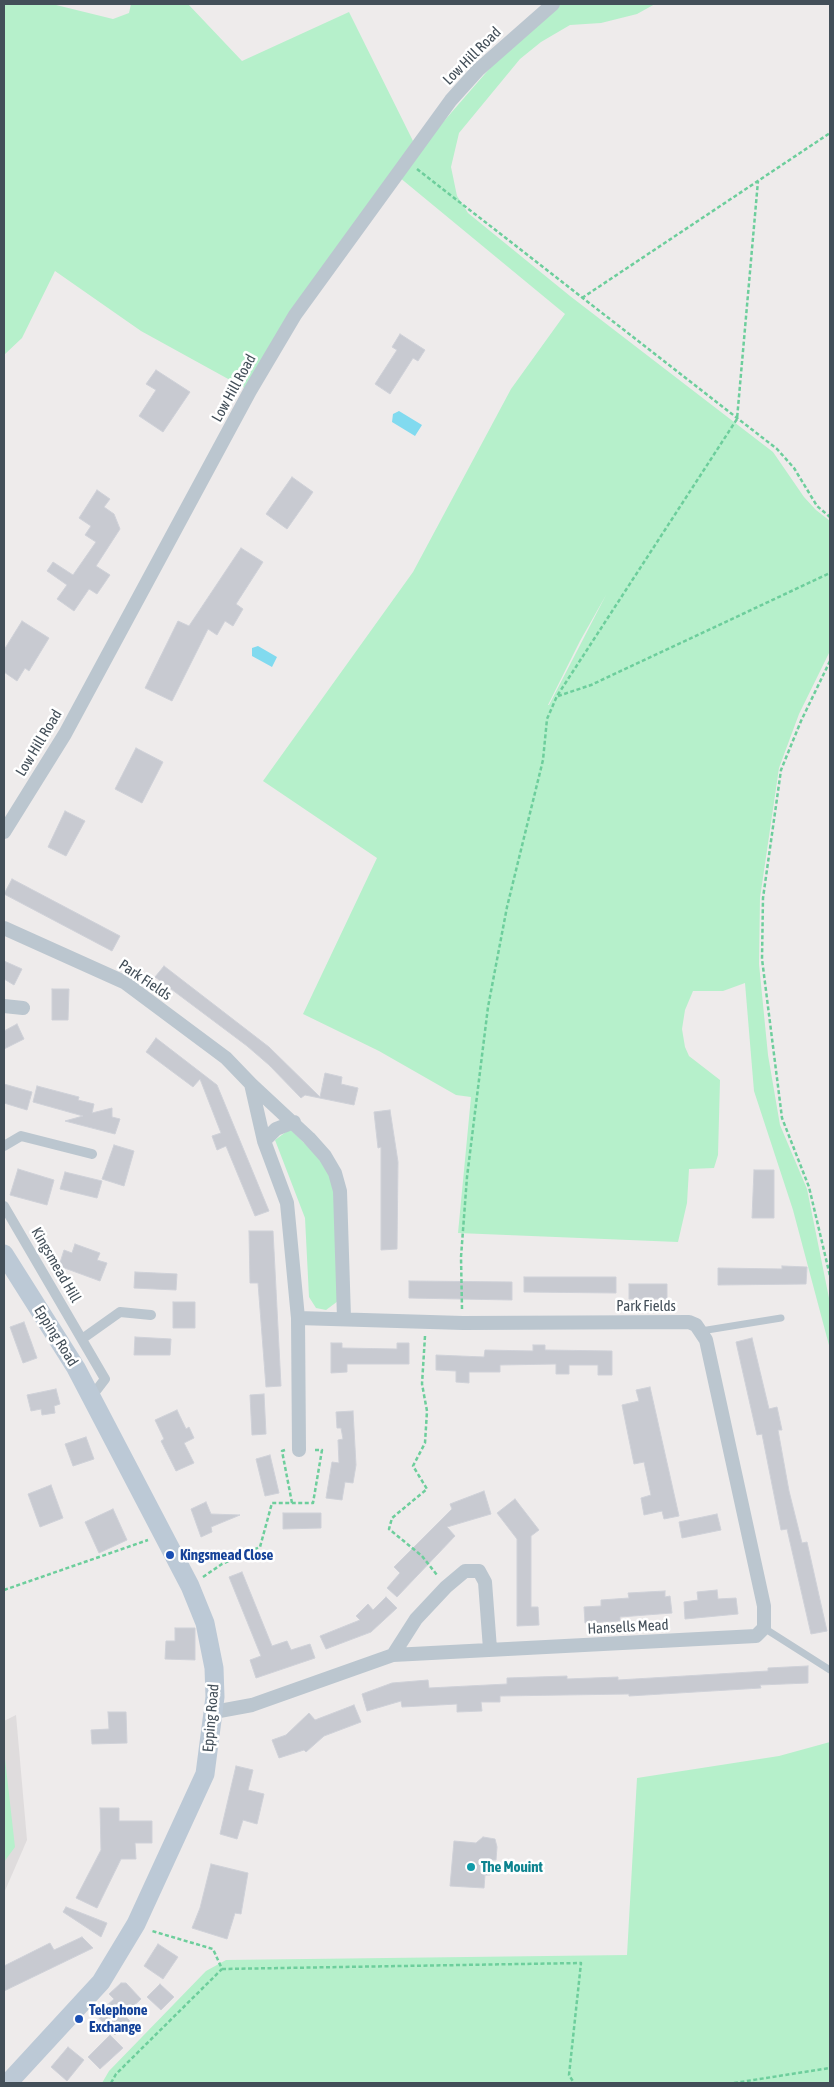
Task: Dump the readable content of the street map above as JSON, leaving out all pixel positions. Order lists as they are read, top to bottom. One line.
{"streets":{"main road":["Epping Road"],"street":["Low Hill Road","Park Fields","Kingsmead Hill","Hansells Mead"]},"crossings":[["Kingsmead Hill","Epping Road"],["Epping Road","Hansells Mead"]],"places":["Kingsmead Close","The Mouint","Telephone Exchange"]}
